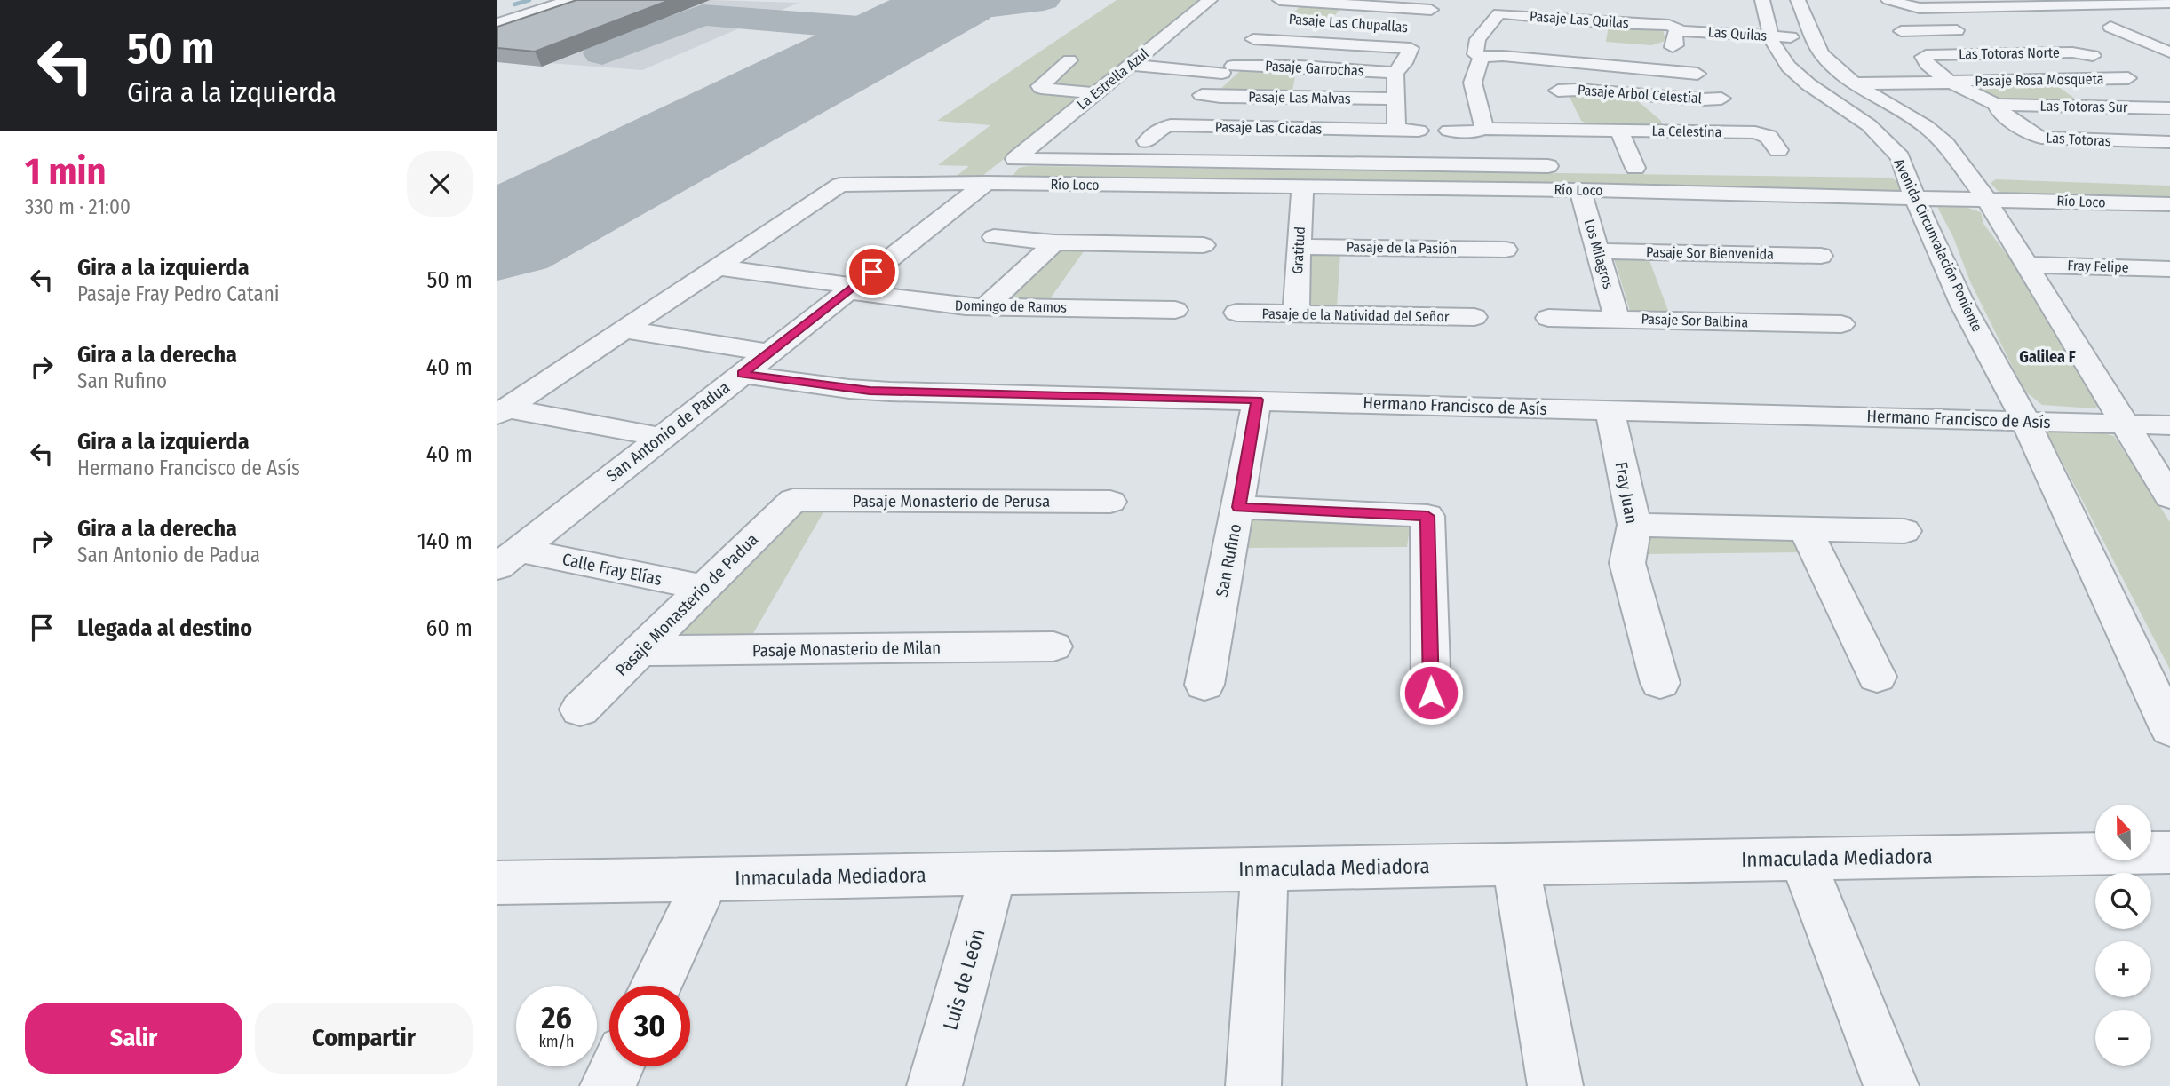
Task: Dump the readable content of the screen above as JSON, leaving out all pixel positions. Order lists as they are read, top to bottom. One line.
{"streets":{"street":["Pasaje Las Quilas","Pasaje Las Chupallas","Las Quilas","Las Totoras Norte","Pasaje Garrochas","La Estrella Azul","Pasaje Rosa Mosqueta","Pasaje Arbol Celestial","Pasaje Las Malvas","Las Totoras Sur","Pasaje Las Cicadas","La Celestina","Las Totoras","Río Loco","Avenida Circunvalación Poniente","Pasaje de la Pasión","Gratitud","Pasaje Sor Bienvenida","Los Milagros","Fray Felipe","Domingo de Ramos","Pasaje de la Natividad del Señor","Pasaje Sor Balbina","Hermano Francisco de Asís","San Antonio de Padua","Fray Juan","Pasaje Monasterio de Perusa","San Rufino","Calle Fray Elías","Pasaje Monasterio de Padua","Pasaje Monasterio de Milan","Inmaculada Mediadora","Luis de León"]},"crossings":[["Pasaje Las Quilas","Las Quilas"],["Las Quilas","Avenida Circunvalación Poniente"],["Las Totoras Norte","Pasaje Rosa Mosqueta"],["Las Totoras Norte","Las Totoras"],["Las Totoras Norte","Avenida Circunvalación Poniente"],["Pasaje Garrochas","La Estrella Azul"],["La Estrella Azul","Río Loco"],["Pasaje Rosa Mosqueta","Las Totoras"],["Pasaje Arbol Celestial","La Celestina"],["Las Totoras Sur","Las Totoras"],["Las Totoras","Avenida Circunvalación Poniente"],["Río Loco","Avenida Circunvalación Poniente"],["Río Loco","Gratitud"],["Río Loco","Los Milagros"],["Río Loco","Domingo de Ramos"],["Río Loco","San Antonio de Padua"],["Avenida Circunvalación Poniente","Hermano Francisco de Asís"],["Pasaje de la Pasión","Gratitud"],["Gratitud","Pasaje de la Natividad del Señor"],["Pasaje Sor Bienvenida","Los Milagros"],["Los Milagros","Pasaje Sor Balbina"],["Domingo de Ramos","San Antonio de Padua"],["Hermano Francisco de Asís","San Antonio de Padua"],["Hermano Francisco de Asís","Fray Juan"],["Hermano Francisco de Asís","San Rufino"],["San Antonio de Padua","Calle Fray Elías"],["Pasaje Monasterio de Perusa","Pasaje Monasterio de Padua"],["Calle Fray Elías","Pasaje Monasterio de Padua"],["Pasaje Monasterio de Padua","Pasaje Monasterio de Milan"],["Inmaculada Mediadora","Luis de León"]],"districts":["Galilea F"],"north":"top","page":{"turn":["50 m","Gira a la izquierda"],"heading":["1 min","330 m · 21:00"],"list":[{"name":"Gira a la izquierda","note":"Pasaje Fray Pedro Catani","value":"50 m"},{"name":"Gira a la derecha","note":"San Rufino","value":"40 m"},{"name":"Gira a la izquierda","note":"Hermano Francisco de Asís","value":"40 m"},{"name":"Gira a la derecha","note":"San Antonio de Padua","value":"140 m"},{"name":"Llegada al destino","value":"60 m"}],"map_buttons":["+","−"],"speed":"26 km/h","limit":"30","buttons":["Salir","Compartir"]}}
